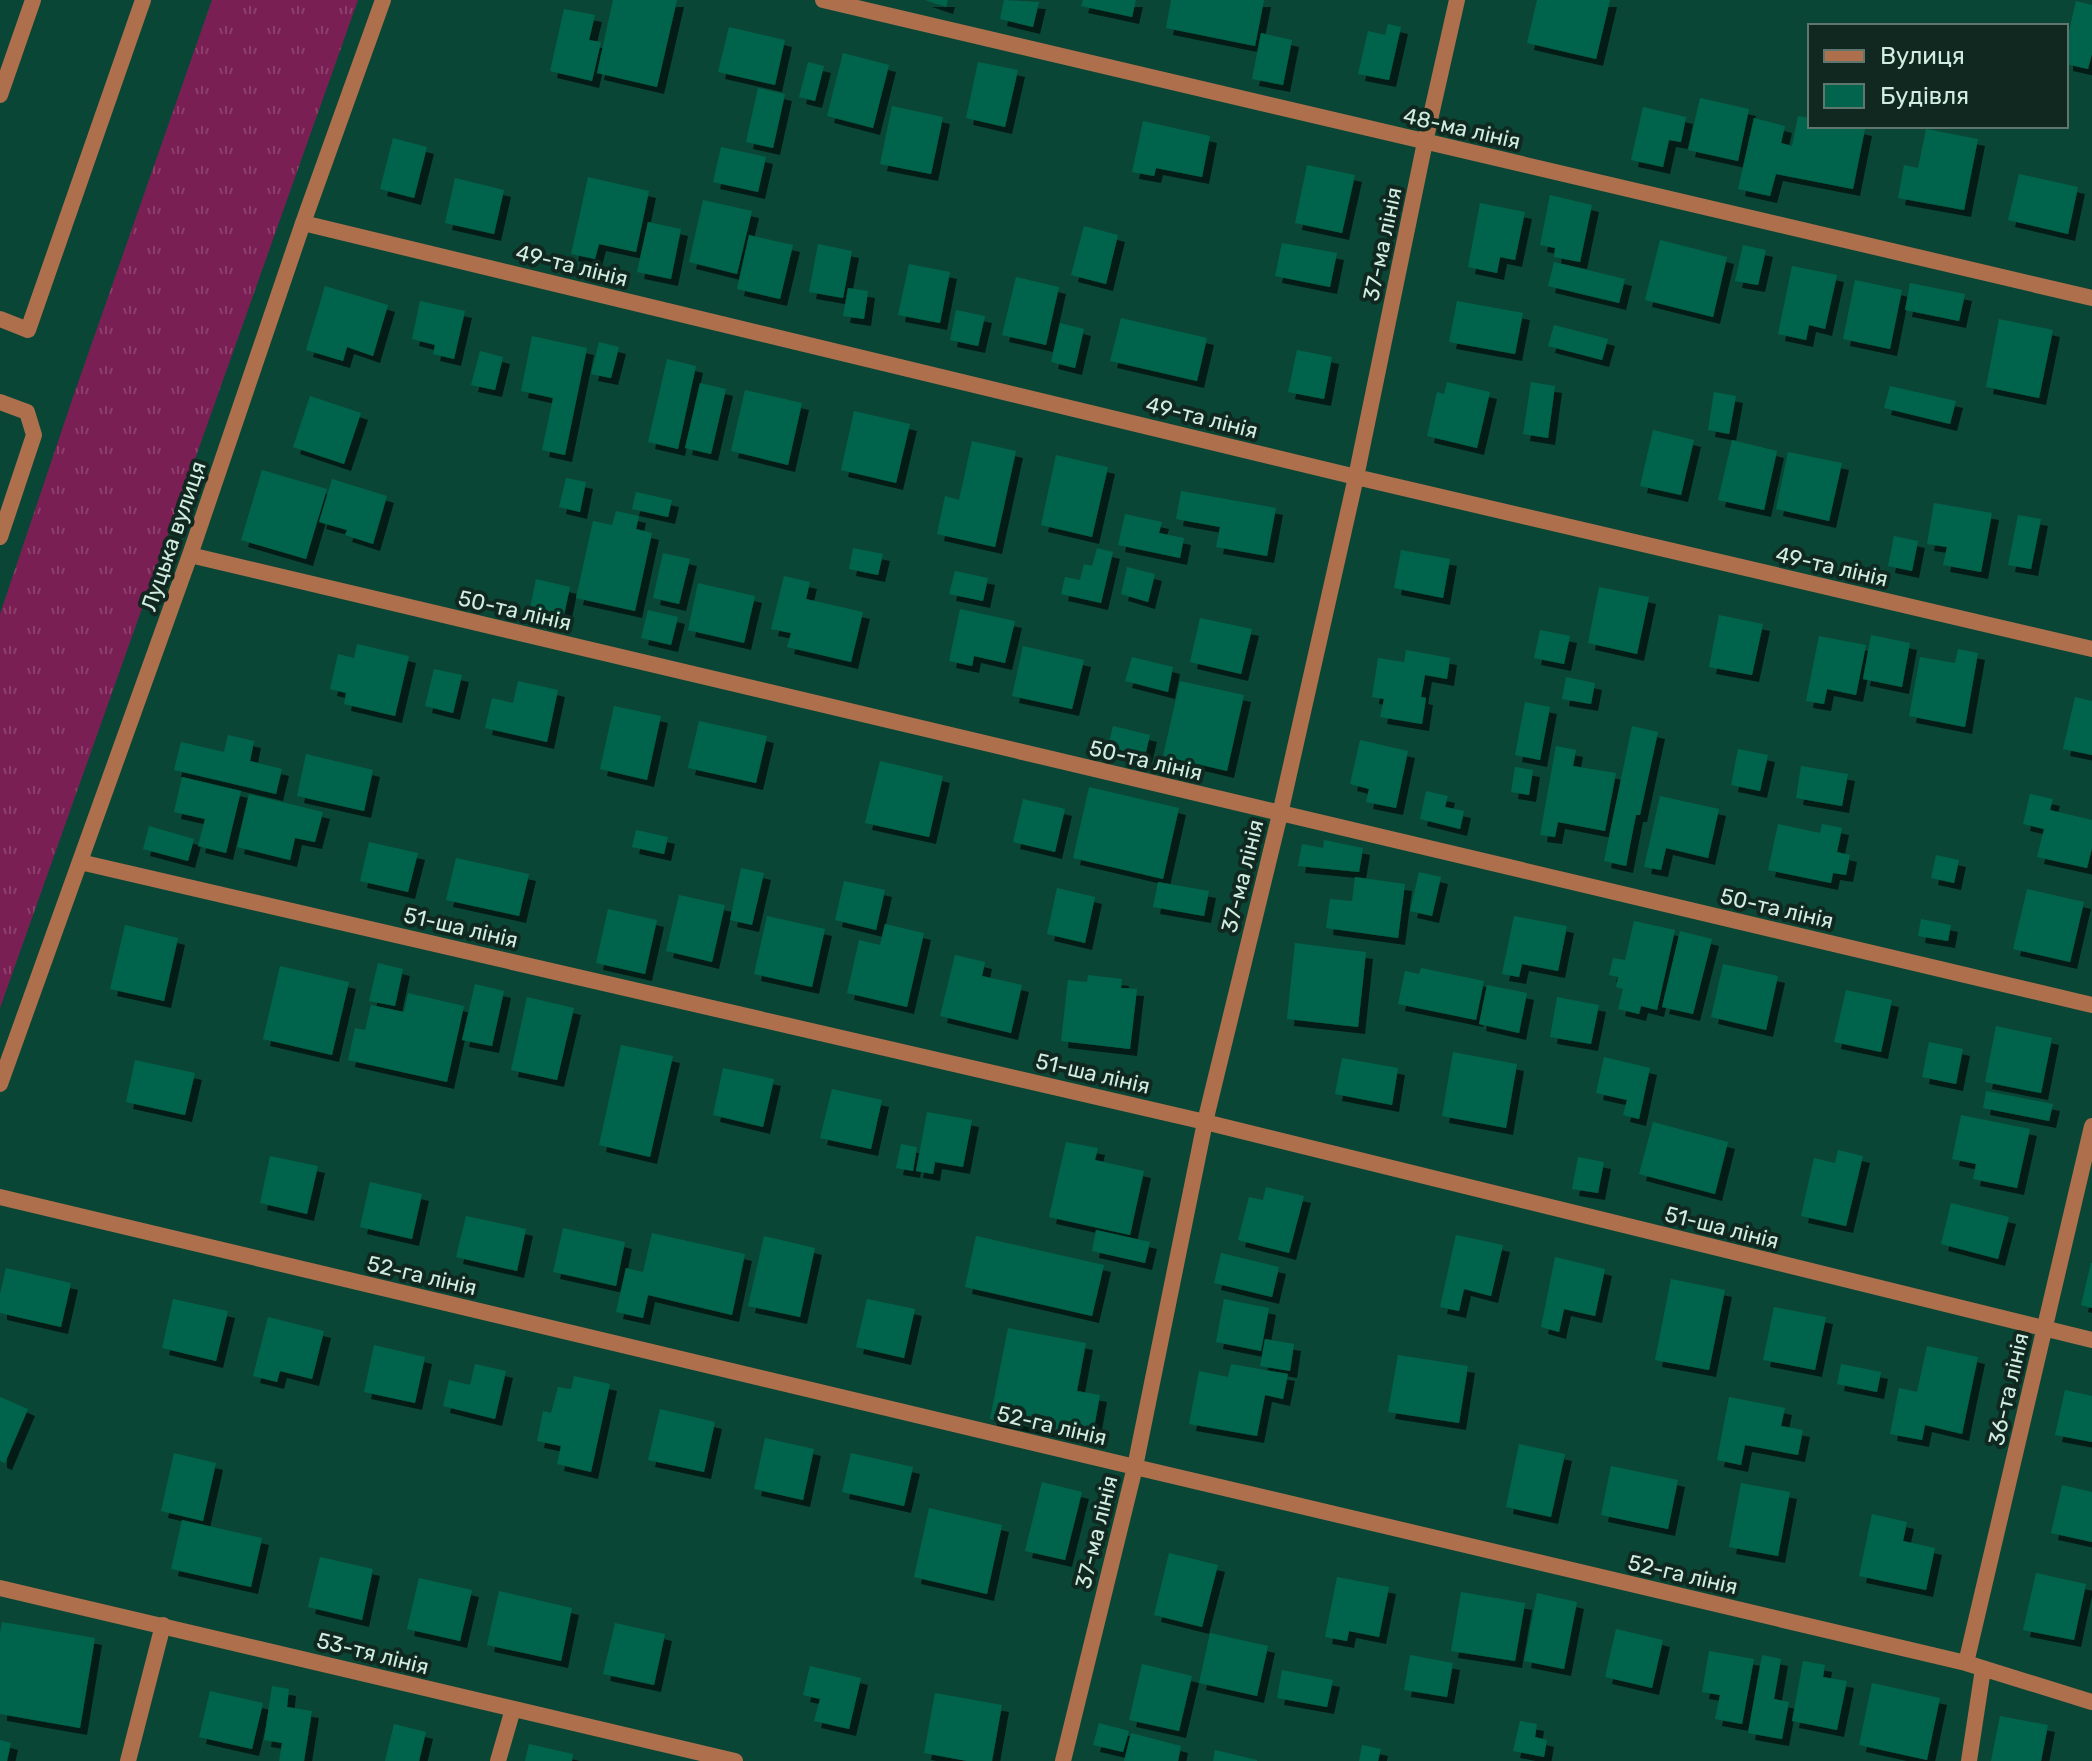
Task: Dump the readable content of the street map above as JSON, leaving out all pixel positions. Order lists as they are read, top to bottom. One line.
{"streets":{"street":["48-ма лінія","37-ма лінія","49-та лінія","Луцька вулиця","50-та лінія","51-ша лінія","52-га лінія","36-та лінія","53-тя лінія"]},"crossings":[["48-ма лінія","37-ма лінія"],["37-ма лінія","49-та лінія"],["37-ма лінія","50-та лінія"],["37-ма лінія","51-ша лінія"],["37-ма лінія","52-га лінія"],["49-та лінія","Луцька вулиця"],["Луцька вулиця","50-та лінія"],["Луцька вулиця","51-ша лінія"],["51-ша лінія","36-та лінія"],["52-га лінія","36-та лінія"]],"legend":["Вулиця","Будівля"]}
